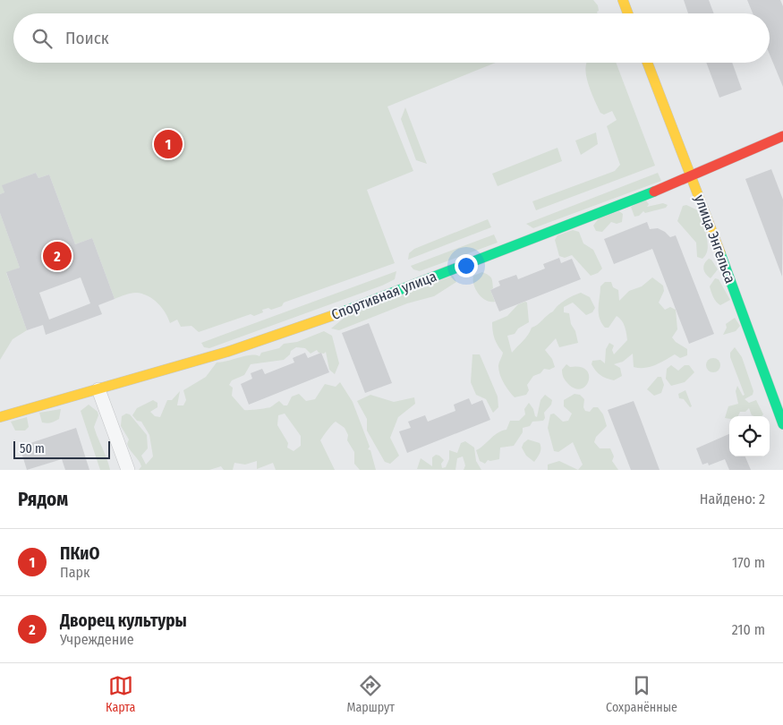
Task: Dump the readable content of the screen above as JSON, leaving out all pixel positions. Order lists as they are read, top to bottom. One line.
{"streets":{"street":["улица Энгельса","Спортивная улица"]},"crossings":[["улица Энгельса","Спортивная улица"]],"scale_bar":"50 m","page":{"search":"Поиск","pins":["1","2"],"scale":"50 m","heading":["Рядом","Найдено: 2"],"list":[{"mark":"1","name":"ПКиО","note":"Парк","value":"170 m"},{"mark":"2","name":"Дворец культуры","note":"Учреждение","value":"210 m"}],"nav":["Карта","Маршрут","Сохранённые"]}}
